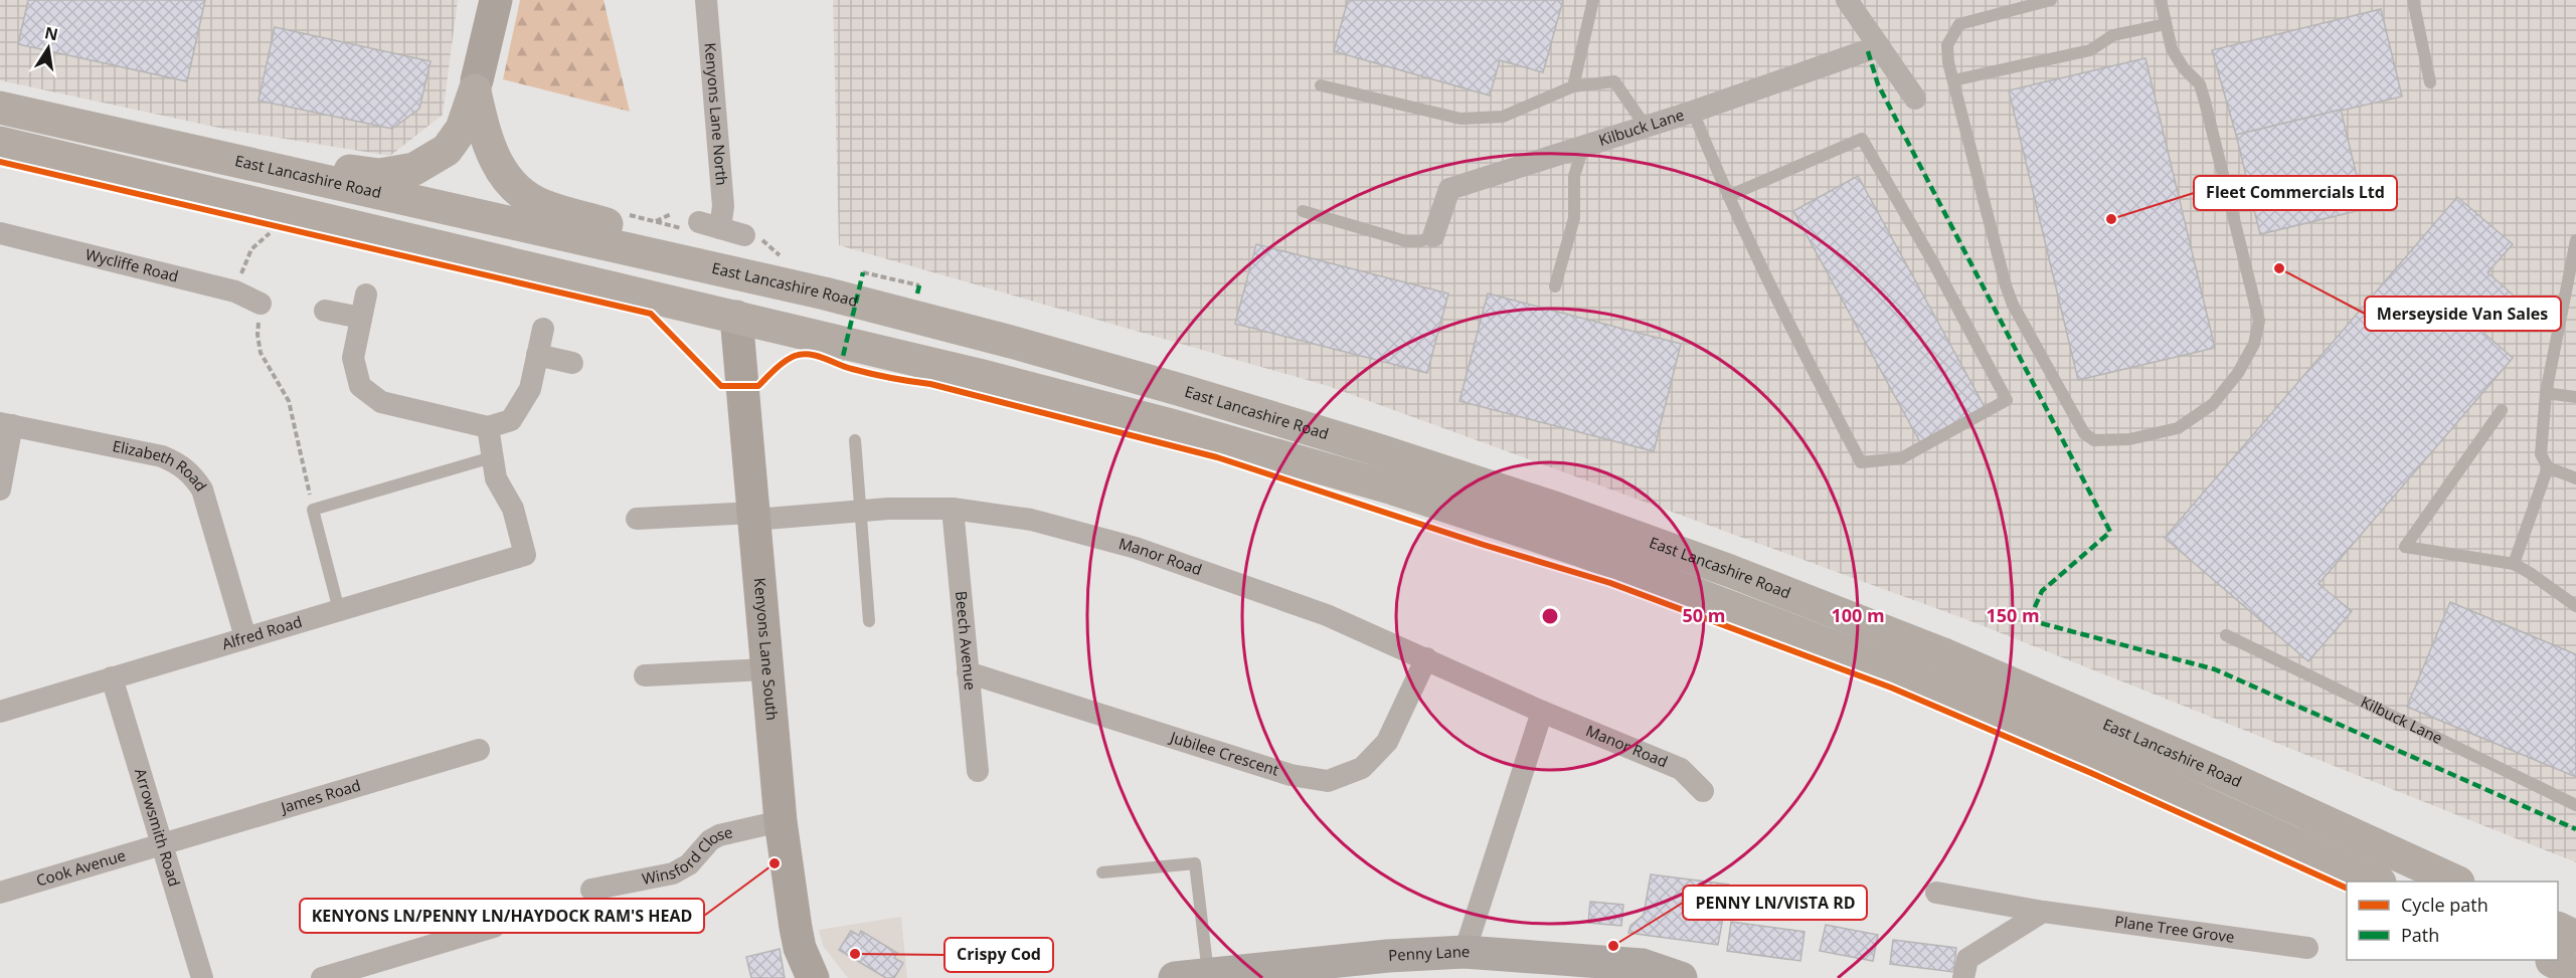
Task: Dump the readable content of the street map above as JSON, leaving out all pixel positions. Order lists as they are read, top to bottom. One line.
{"streets":{"highway":["East Lancashire Road"],"main road":["Penny Lane"],"street":["Kenyons Lane North","Kilbuck Lane","Wycliffe Road","Elizabeth Road","Manor Road","Alfred Road","Beech Avenue","Kenyons Lane South","Jubilee Crescent","James Road","Arrowsmith Road","Winsford Close","Cook Avenue","Plane Tree Grove"]},"crossings":[["East Lancashire Road","Kenyons Lane South"],["Elizabeth Road","Alfred Road"],["Manor Road","Beech Avenue"],["Manor Road","Kenyons Lane South"],["Manor Road","Jubilee Crescent"],["Alfred Road","Arrowsmith Road"],["Beech Avenue","Jubilee Crescent"],["Kenyons Lane South","Winsford Close"],["James Road","Arrowsmith Road"],["James Road","Cook Avenue"],["Arrowsmith Road","Cook Avenue"]],"places":["Fleet Commercials Ltd","Merseyside Van Sales","KENYONS LN/PENNY LN/HAYDOCK RAM'S HEAD","PENNY LN/VISTA RD","Crispy Cod"],"legend":["Cycle path","Path"],"north":"top","rings":["50 m","100 m","150 m"]}
